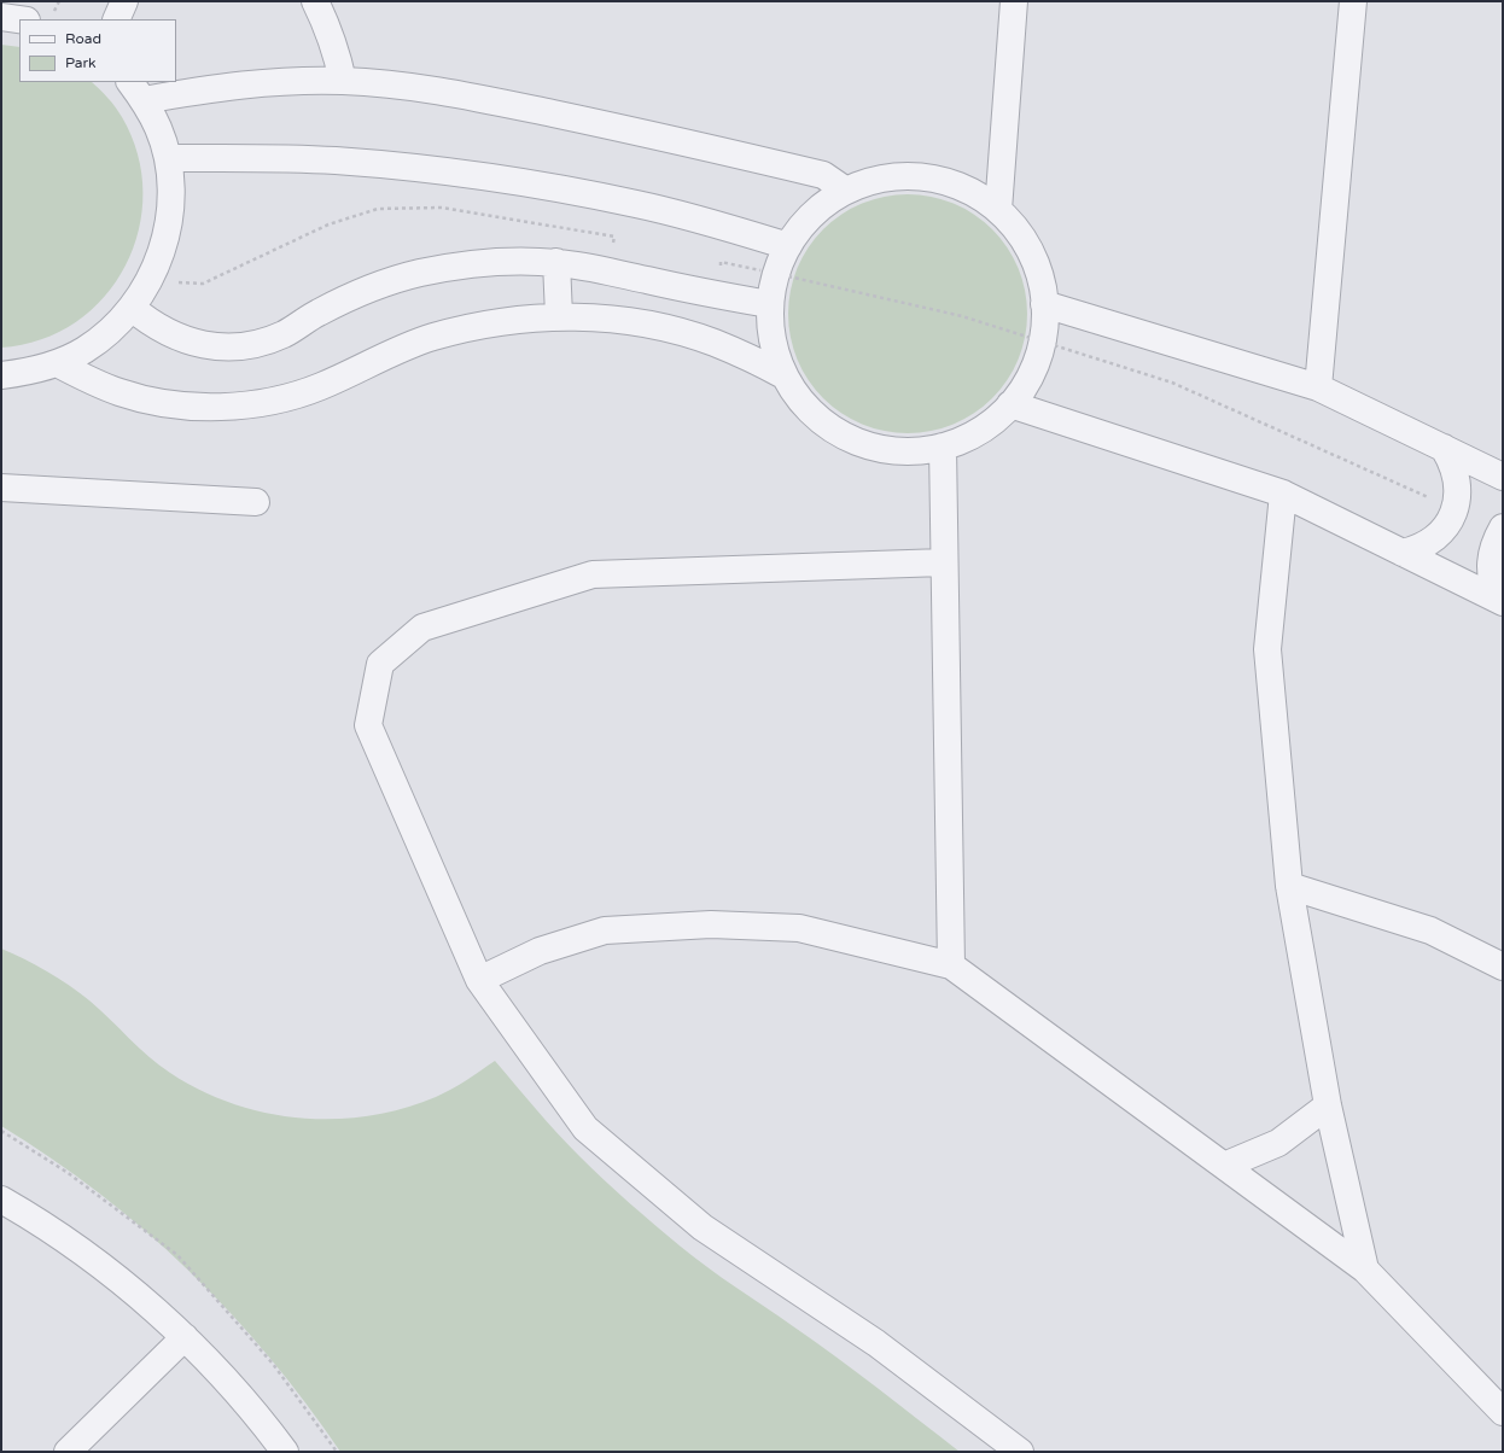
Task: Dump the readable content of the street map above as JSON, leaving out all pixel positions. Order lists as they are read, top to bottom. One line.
{"legend":["Road","Park"]}
